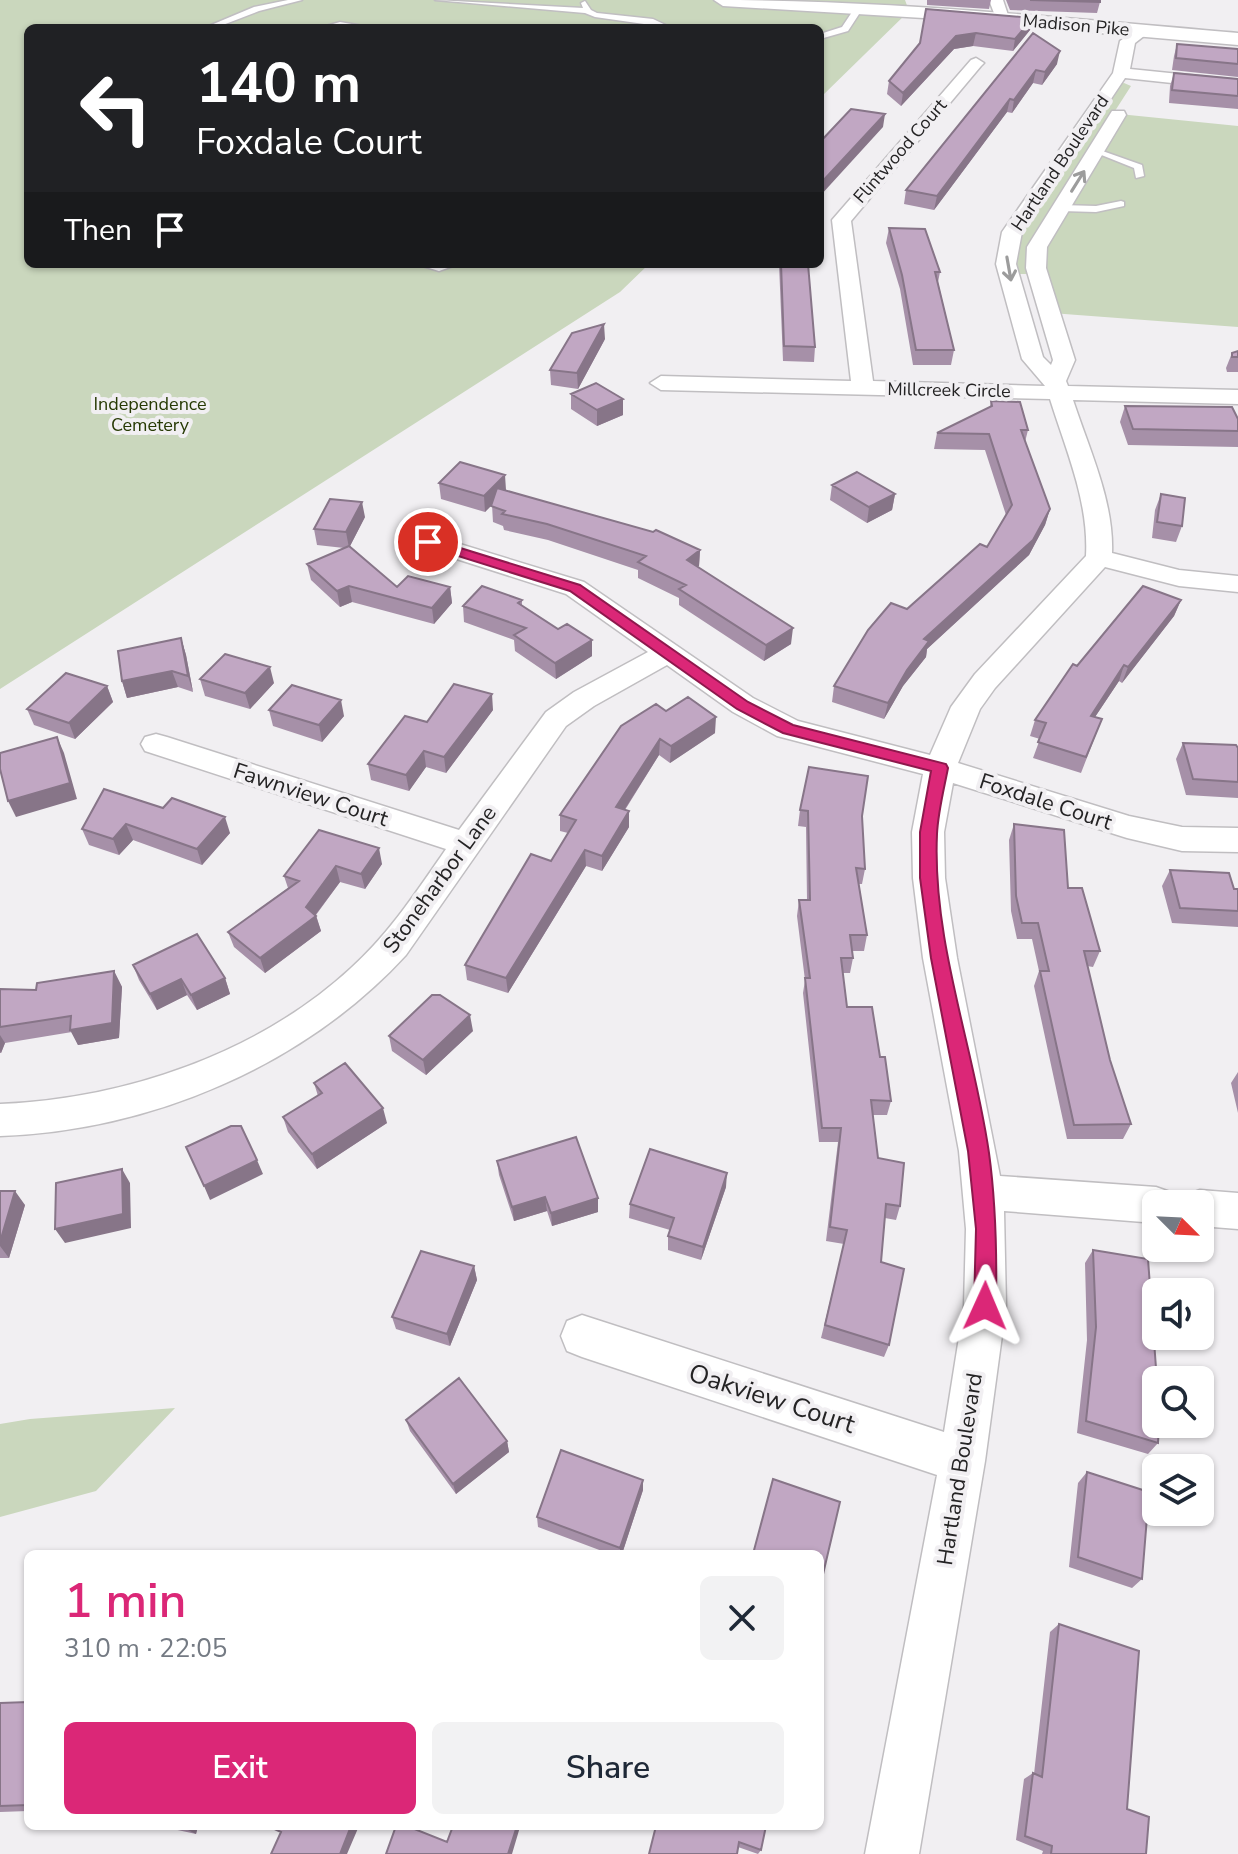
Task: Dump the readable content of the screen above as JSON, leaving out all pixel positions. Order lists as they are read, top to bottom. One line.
{"streets":{"main road":["Madison Pike"],"street":["Flintwood Court","Hartland Boulevard","Millcreek Circle","Fawnview Court","Foxdale Court","Stoneharbor Lane","Oakview Court"]},"crossings":[["Madison Pike","Hartland Boulevard"],["Flintwood Court","Millcreek Circle"],["Hartland Boulevard","Millcreek Circle"],["Hartland Boulevard","Foxdale Court"],["Hartland Boulevard","Oakview Court"],["Fawnview Court","Stoneharbor Lane"],["Foxdale Court","Stoneharbor Lane"]],"parks":["Independence Cemetery"],"north":"bottom right","page":{"turn":["140 m","Foxdale Court"],"then":"Then","heading":["1 min","310 m · 22:05"],"buttons":["Exit","Share"]}}
